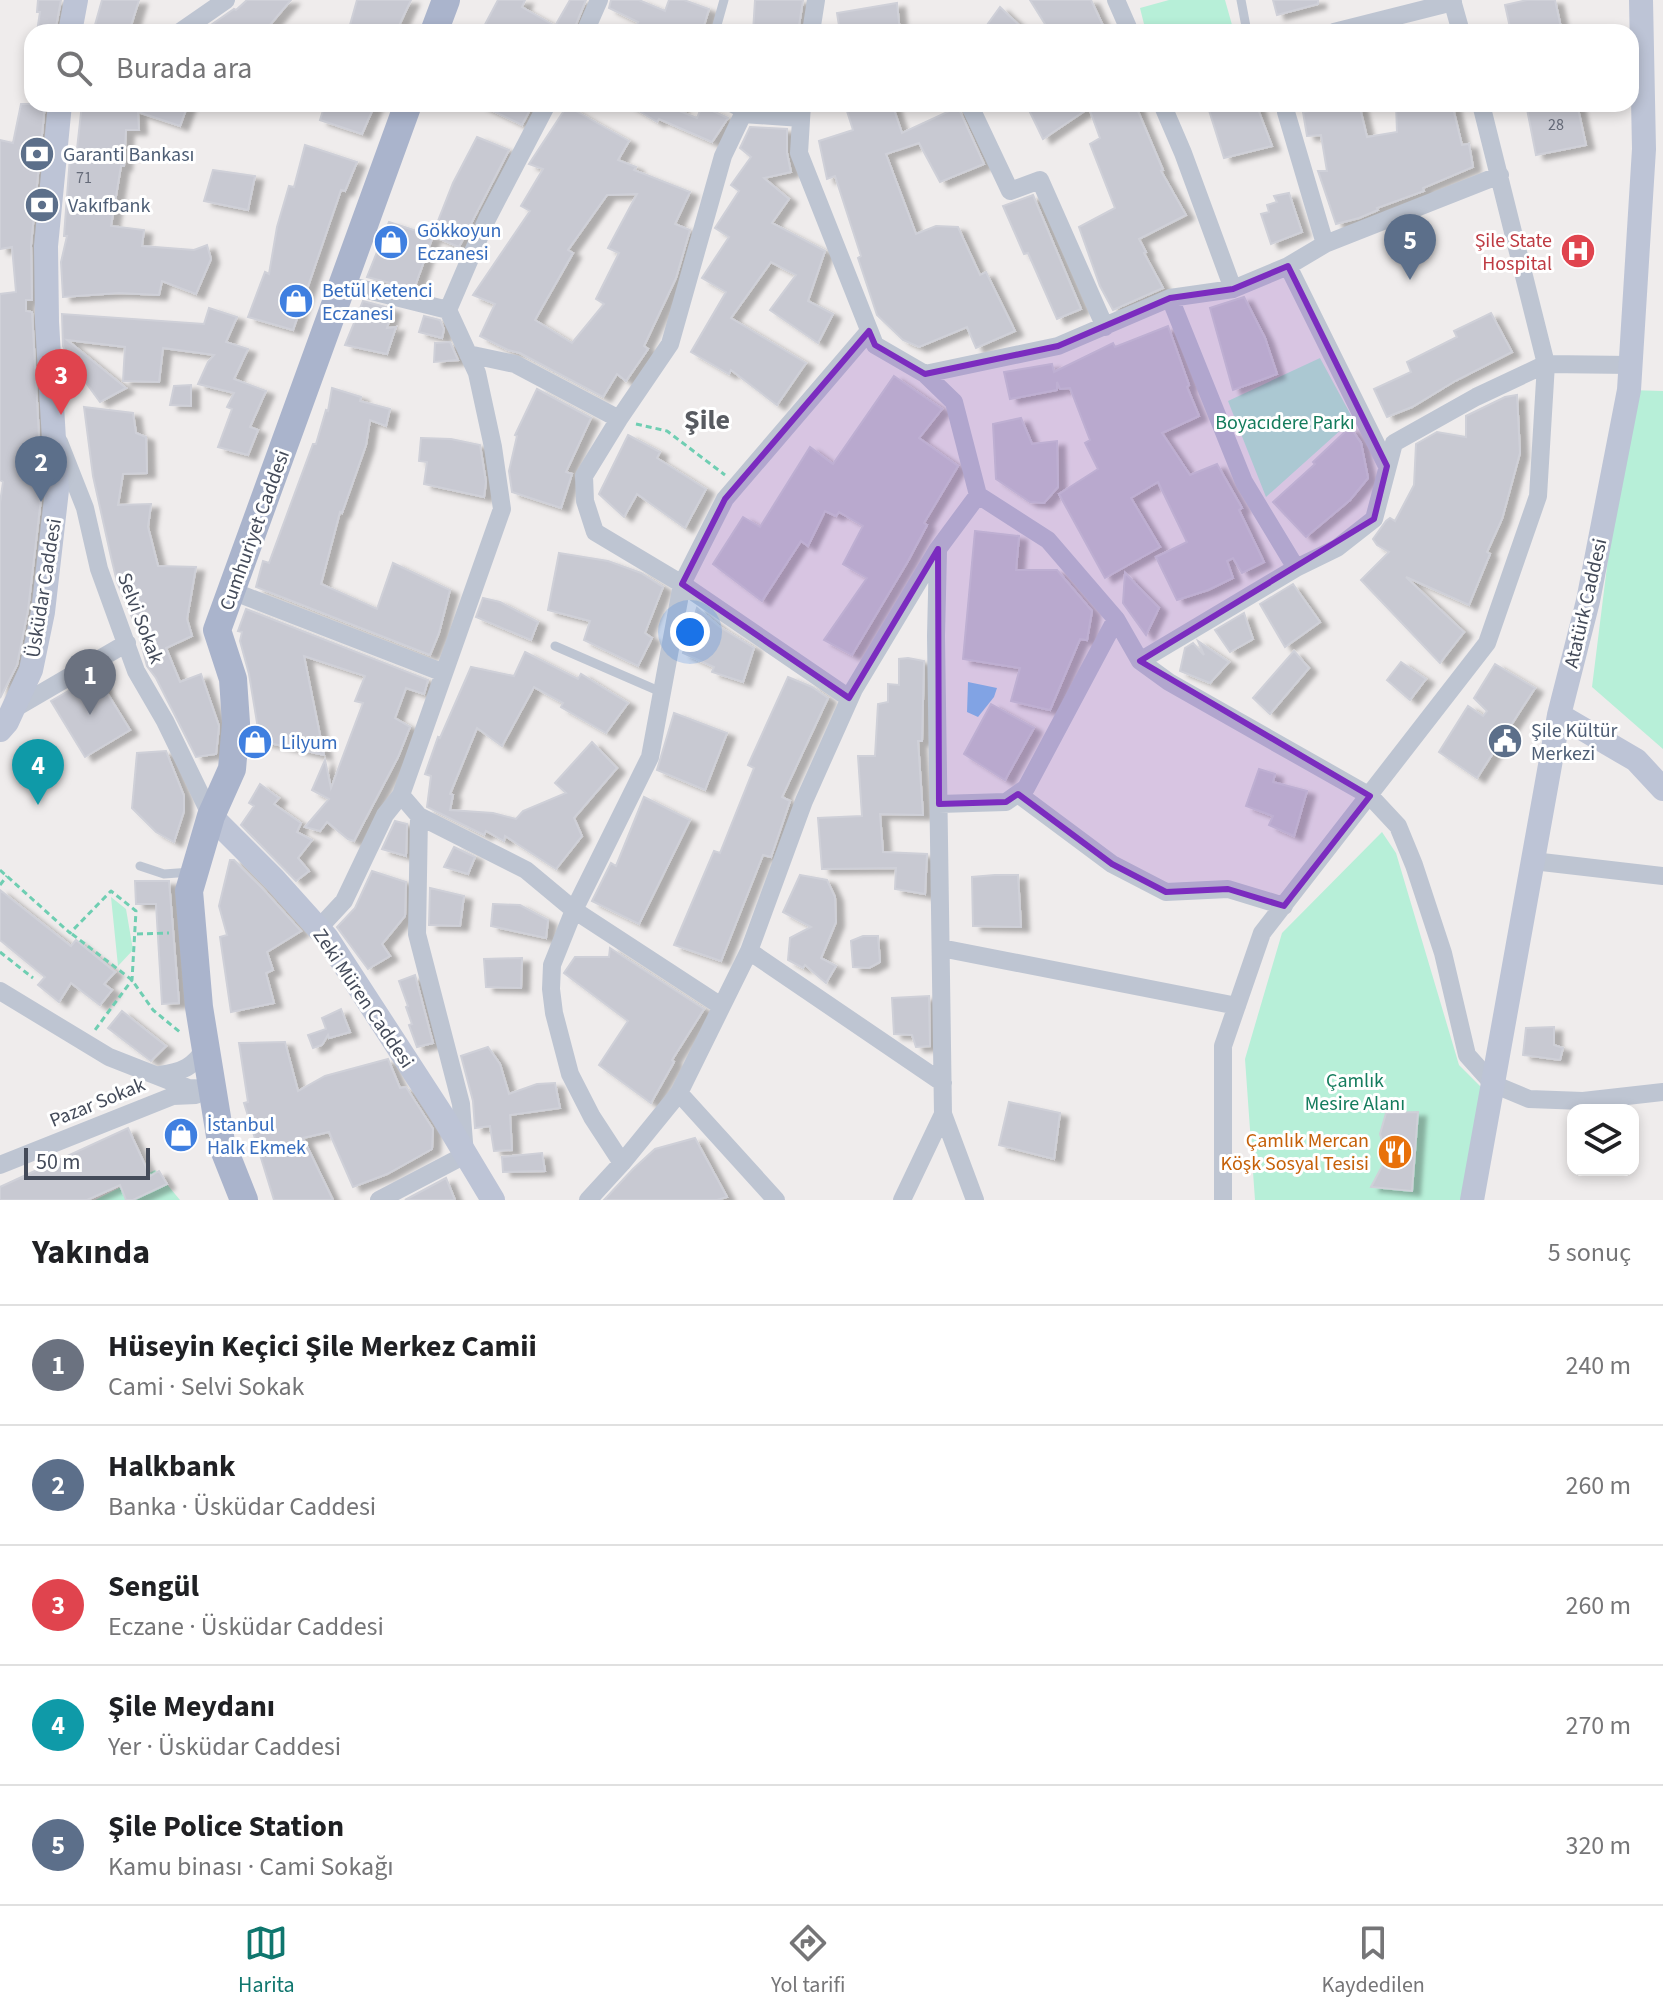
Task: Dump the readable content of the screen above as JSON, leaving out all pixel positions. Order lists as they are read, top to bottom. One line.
{"streets":{"main road":["Cumhuriyet Caddesi"],"street":["Üsküdar Caddesi","Atatürk Caddesi","Selvi Sokak","Zeki Müren Caddesi","Pazar Sokak"]},"crossings":[["Cumhuriyet Caddesi","Selvi Sokak"],["Cumhuriyet Caddesi","Zeki Müren Caddesi"],["Cumhuriyet Caddesi","Pazar Sokak"],["Üsküdar Caddesi","Selvi Sokak"],["Selvi Sokak","Zeki Müren Caddesi"]],"districts":["Şile"],"parks":["Boyacıdere Parkı","Çamlık Mesire Alanı"],"places":{"bank":["Garanti Bankası","Vakıfbank"],"shop":["Gökkoyun Eczanesi","Betül Ketenci Eczanesi","Lilyum","İstanbul Halk Ekmek"],"hospital":["Şile State Hospital"],"public building":["Şile Kültür Merkezi"],"restaurant":["Çamlık Mercan Köşk Sosyal Tesisi"]},"house_numbers":["28","71"],"scale_bar":"50 m","page":{"search":"Burada ara","pins":["5","3","2","1","4"],"scale":"50 m","heading":["Yakında","5 sonuç"],"list":[{"mark":"1","name":"Hüseyin Keçici Şile Merkez Camii","note":"Cami · Selvi Sokak","value":"240 m"},{"mark":"2","name":"Halkbank","note":"Banka · Üsküdar Caddesi","value":"260 m"},{"mark":"3","name":"Sengül","note":"Eczane · Üsküdar Caddesi","value":"260 m"},{"mark":"4","name":"Şile Meydanı","note":"Yer · Üsküdar Caddesi","value":"270 m"},{"mark":"5","name":"Şile Police Station","note":"Kamu binası · Cami Sokağı","value":"320 m"}],"nav":["Harita","Yol tarifi","Kaydedilen"]}}
